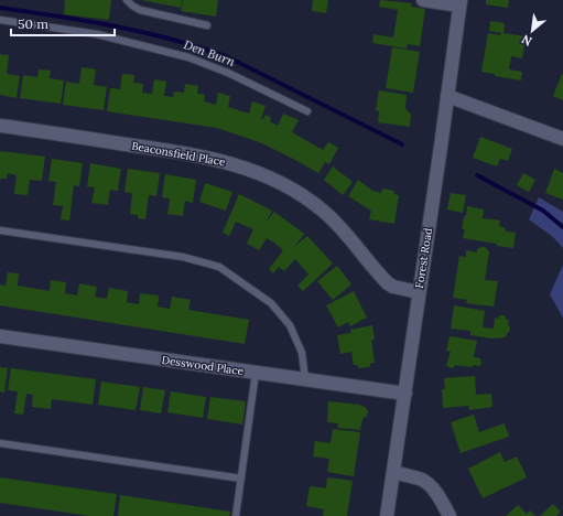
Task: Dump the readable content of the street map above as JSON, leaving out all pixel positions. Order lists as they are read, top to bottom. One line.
{"streets":{"street":["Beaconsfield Place","Forest Road","Desswood Place"]},"crossings":[["Beaconsfield Place","Forest Road"],["Forest Road","Desswood Place"]],"water":["Den Burn"],"scale_bar":"50 m","north":"bottom left"}
